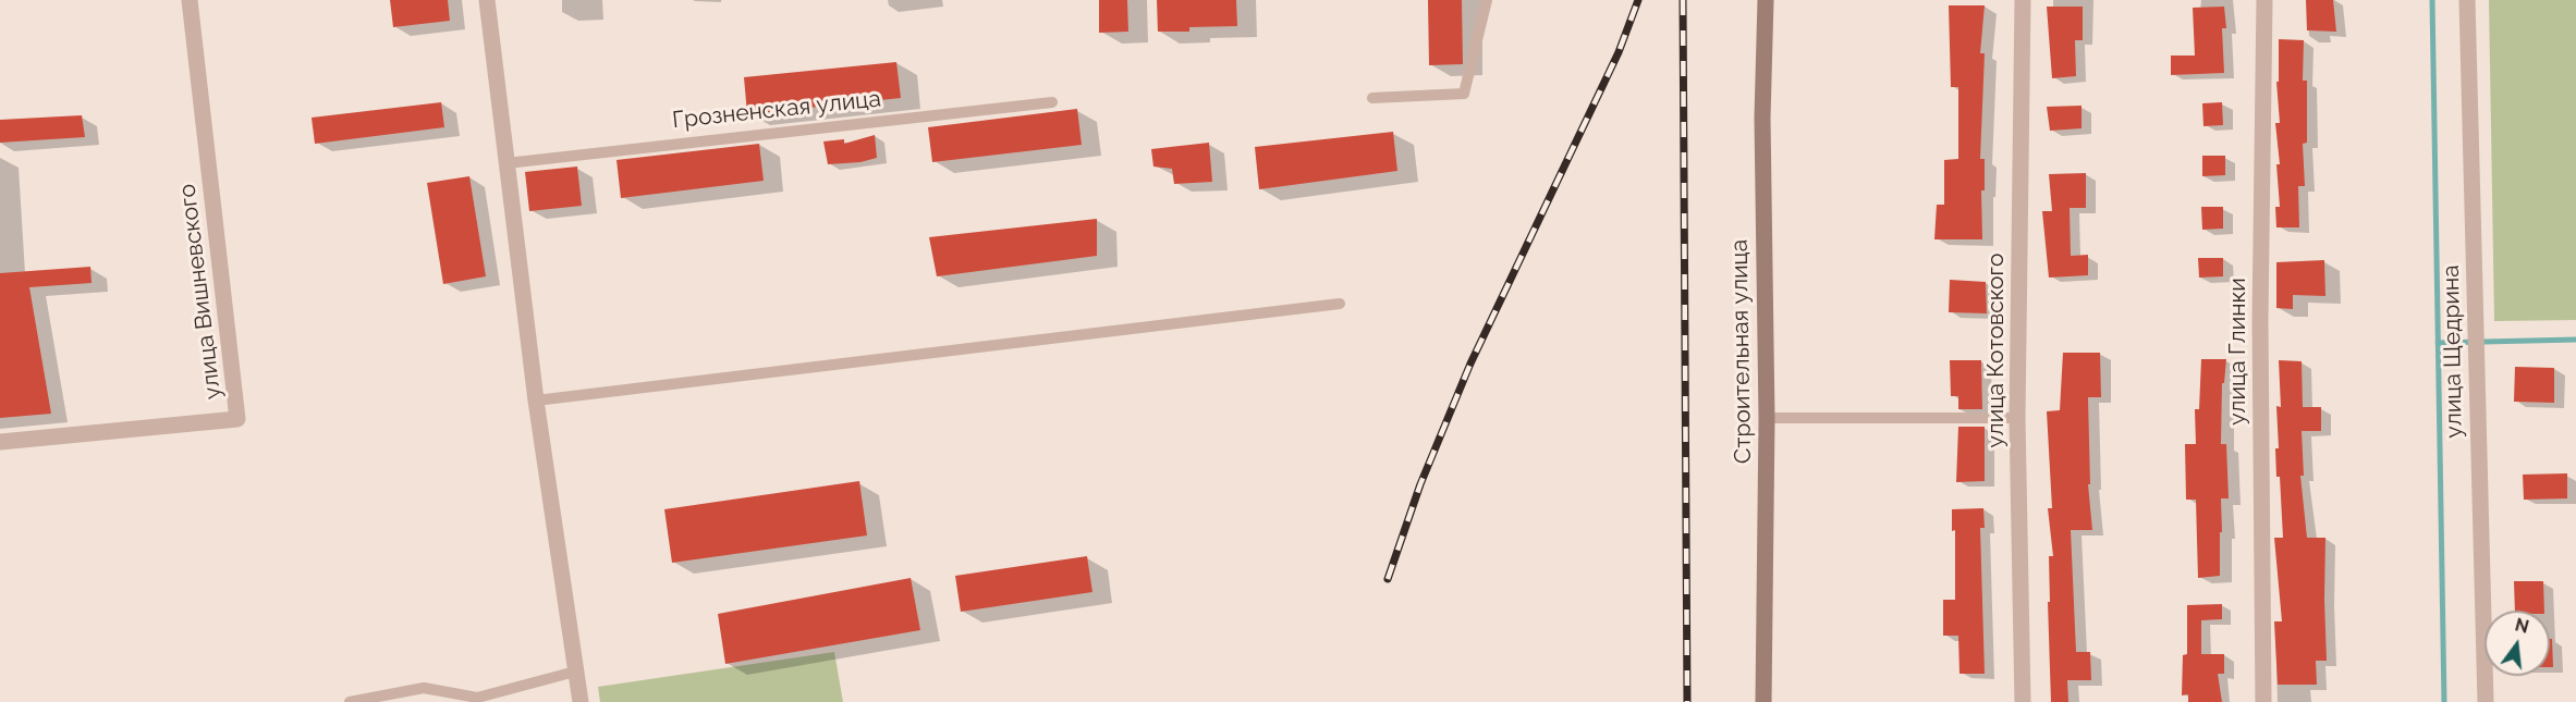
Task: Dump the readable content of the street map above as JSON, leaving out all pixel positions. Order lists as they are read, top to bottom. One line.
{"streets":{"street":["улица Вишневского","улица Котовского","Строительная улица","улица Глинки","улица Щедрина"],"lane":["Грозненская улица"]},"north":"top"}
